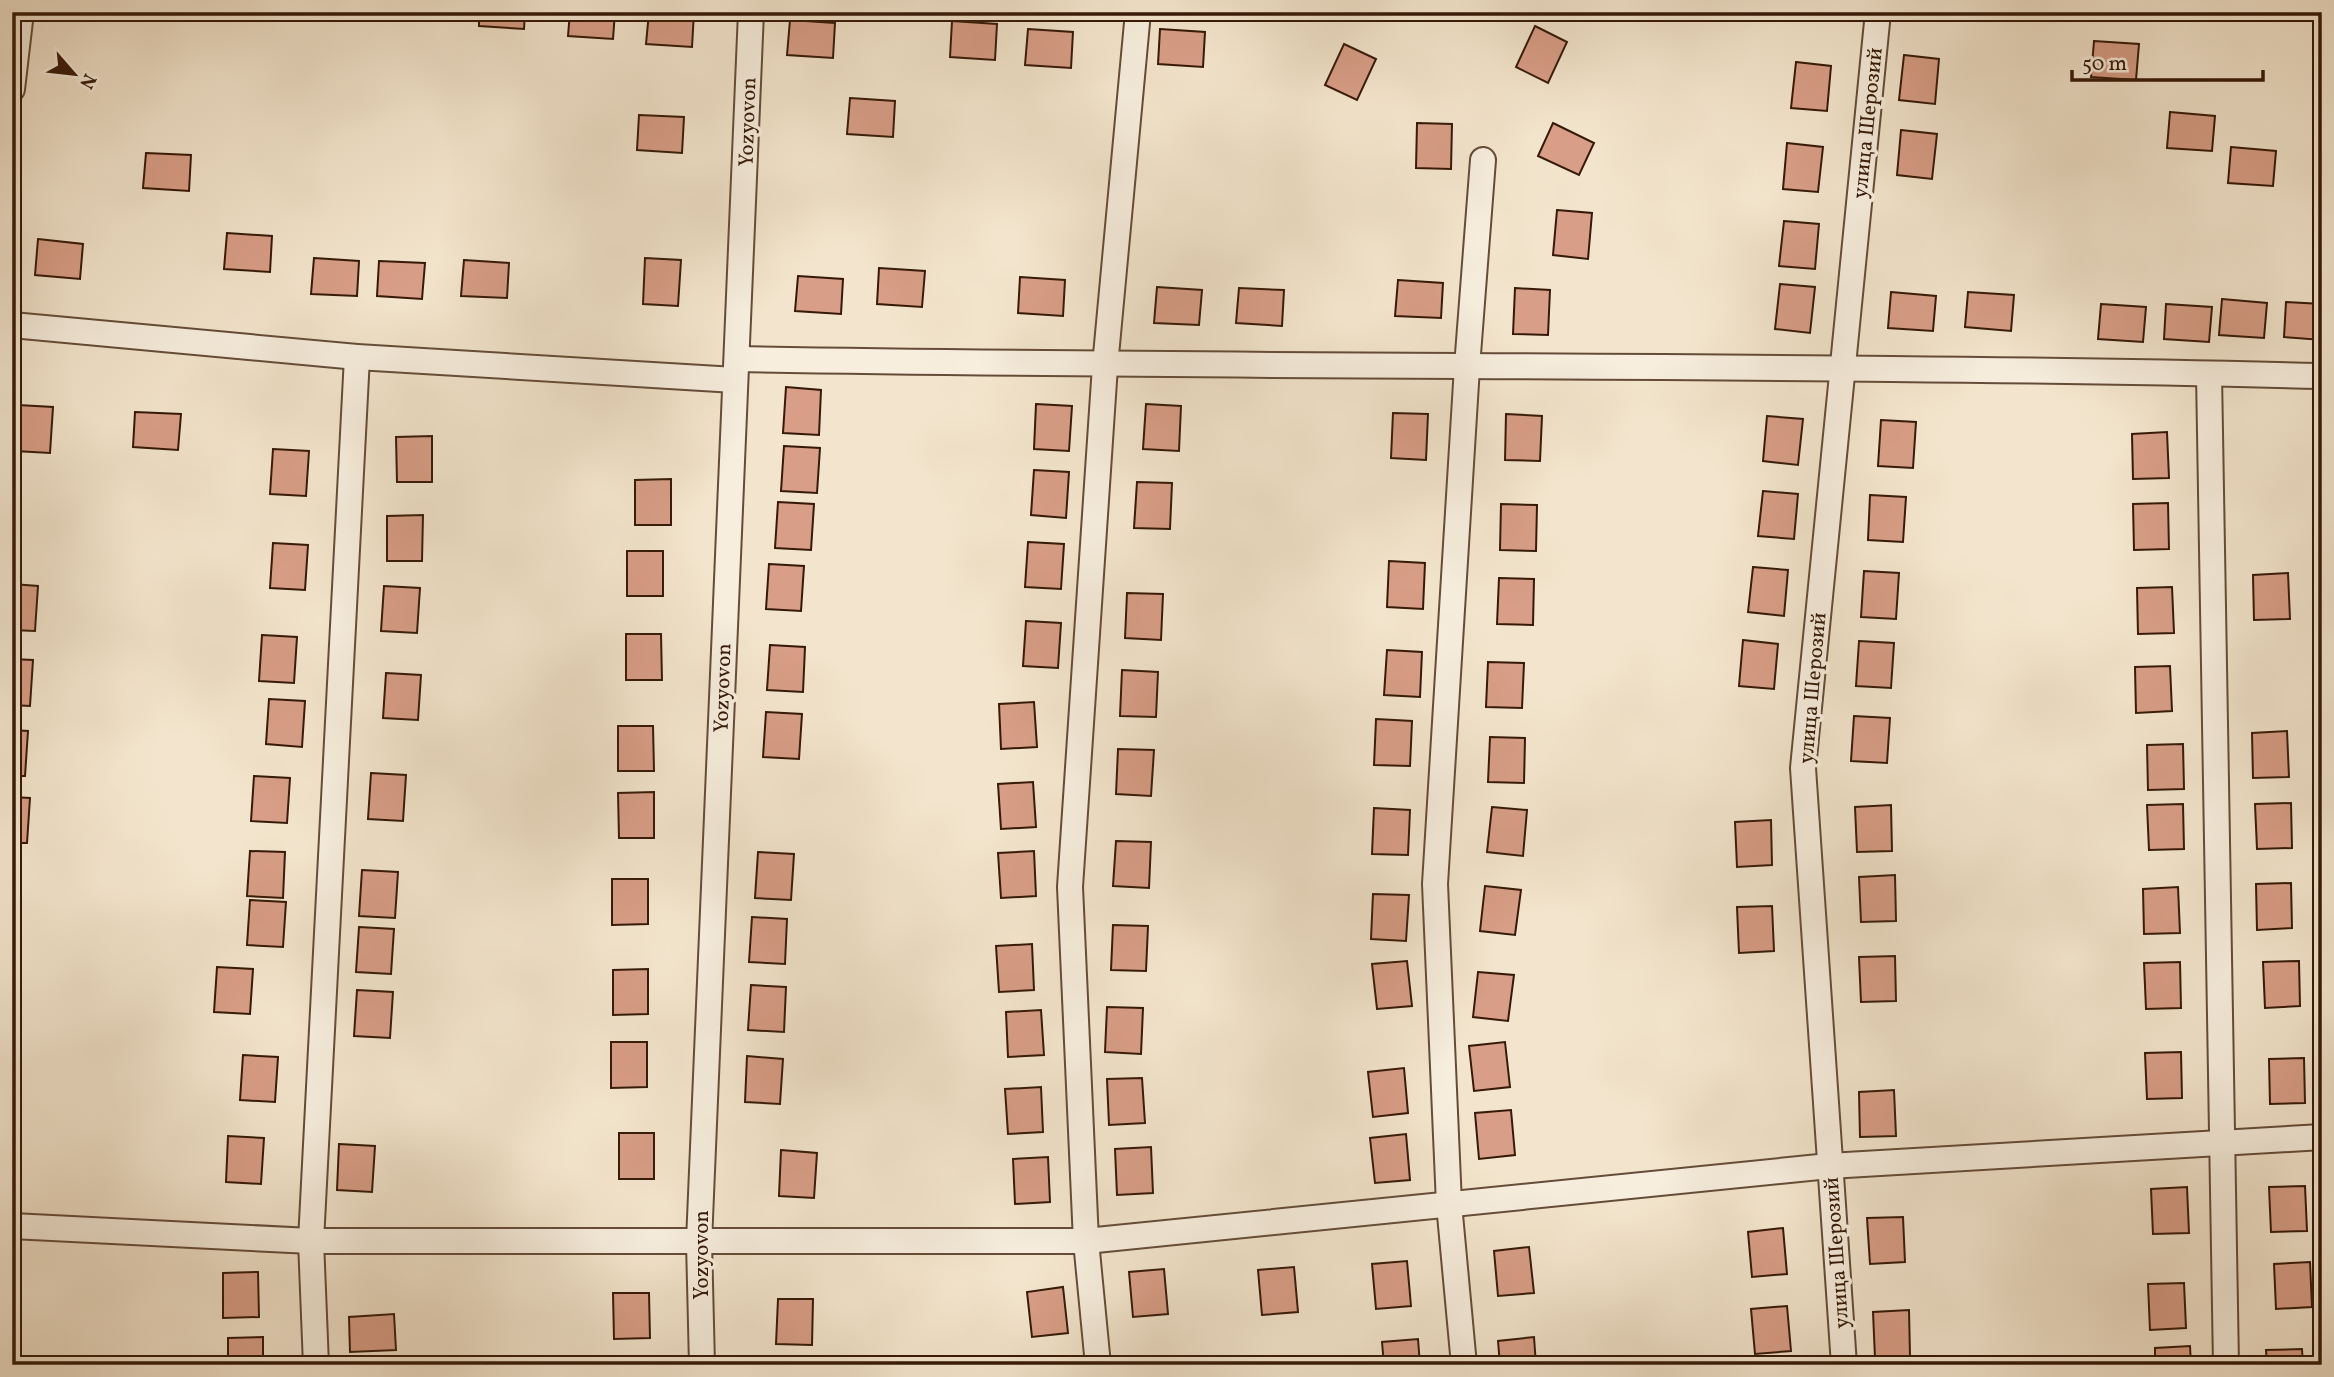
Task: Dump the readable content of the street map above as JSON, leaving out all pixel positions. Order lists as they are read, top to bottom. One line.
{"streets":{"street":["Yozyovon","улица Шерозий"]},"scale_bar":"50 m","north":"bottom right"}
